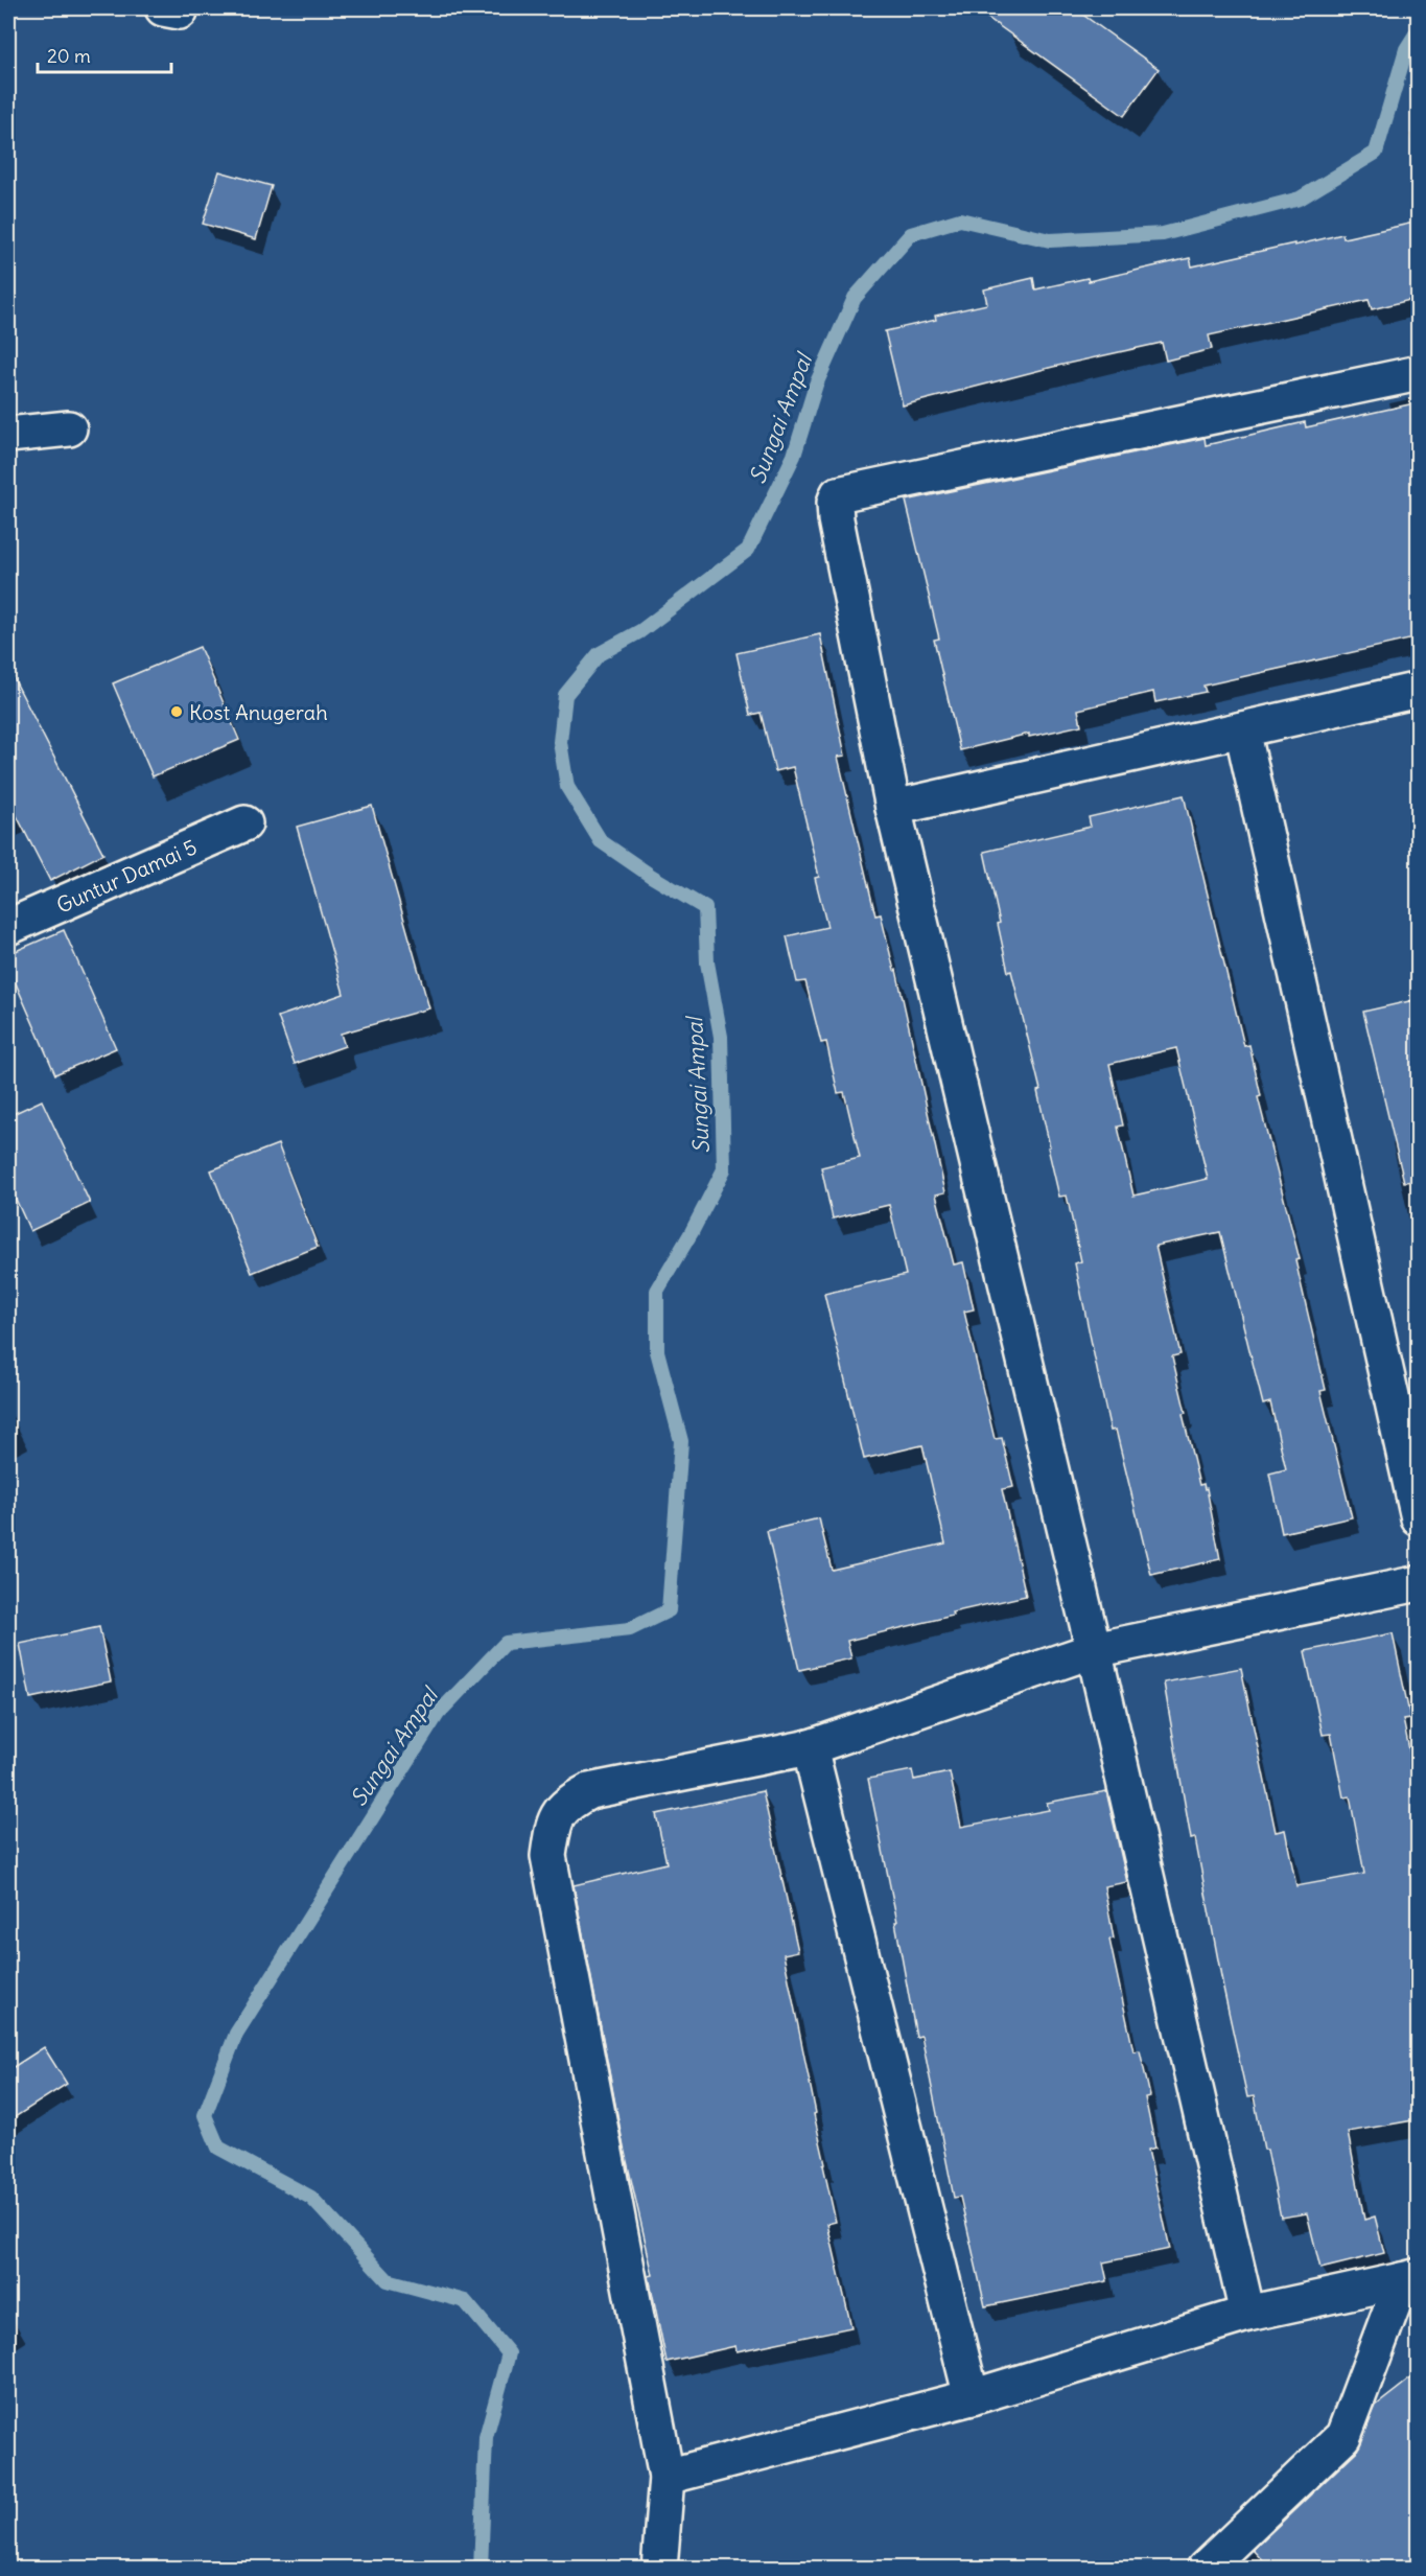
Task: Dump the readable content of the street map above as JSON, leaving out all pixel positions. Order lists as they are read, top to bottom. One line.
{"streets":{"street":["Guntur Damai 5"]},"water":["Sungai Ampal"],"places":["Kost Anugerah"],"scale_bar":"20 m"}
